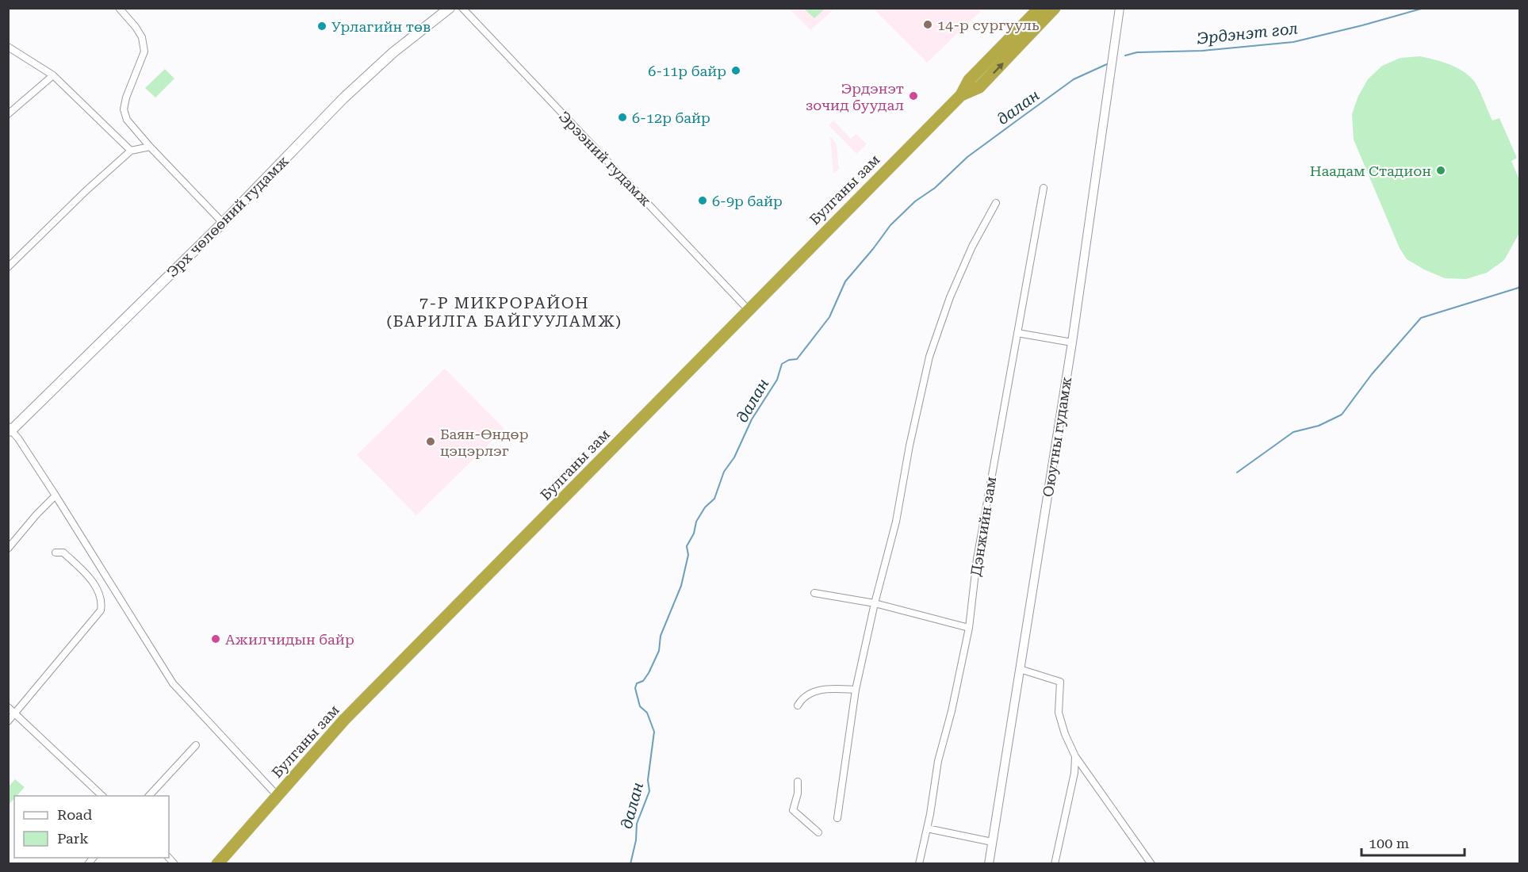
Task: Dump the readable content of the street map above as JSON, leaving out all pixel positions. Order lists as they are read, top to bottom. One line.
{"streets":{"highway":["Булганы зам"],"main road":["Эрх чөлөөний гудамж"],"street":["Эрээний гудамж","Оюутны гудамж","Дэнжийн зам"]},"crossings":[["Эрээний гудамж","Булганы зам"]],"districts":["7-Р МИКРОРАЙОН (БАРИЛГА БАЙГУУЛАМЖ)"],"water":["Эрдэнэт гол","далан"],"places":["14-р сургууль","Урлагийн төв","6-11р байр","Эрдэнэт зочид буудал","6-12р байр","Наадам Стадион","6-9р байр","Баян-Өндөр цэцэрлэг","Ажилчидын байр"],"legend":["Road","Park"],"scale_bar":"100 m"}
